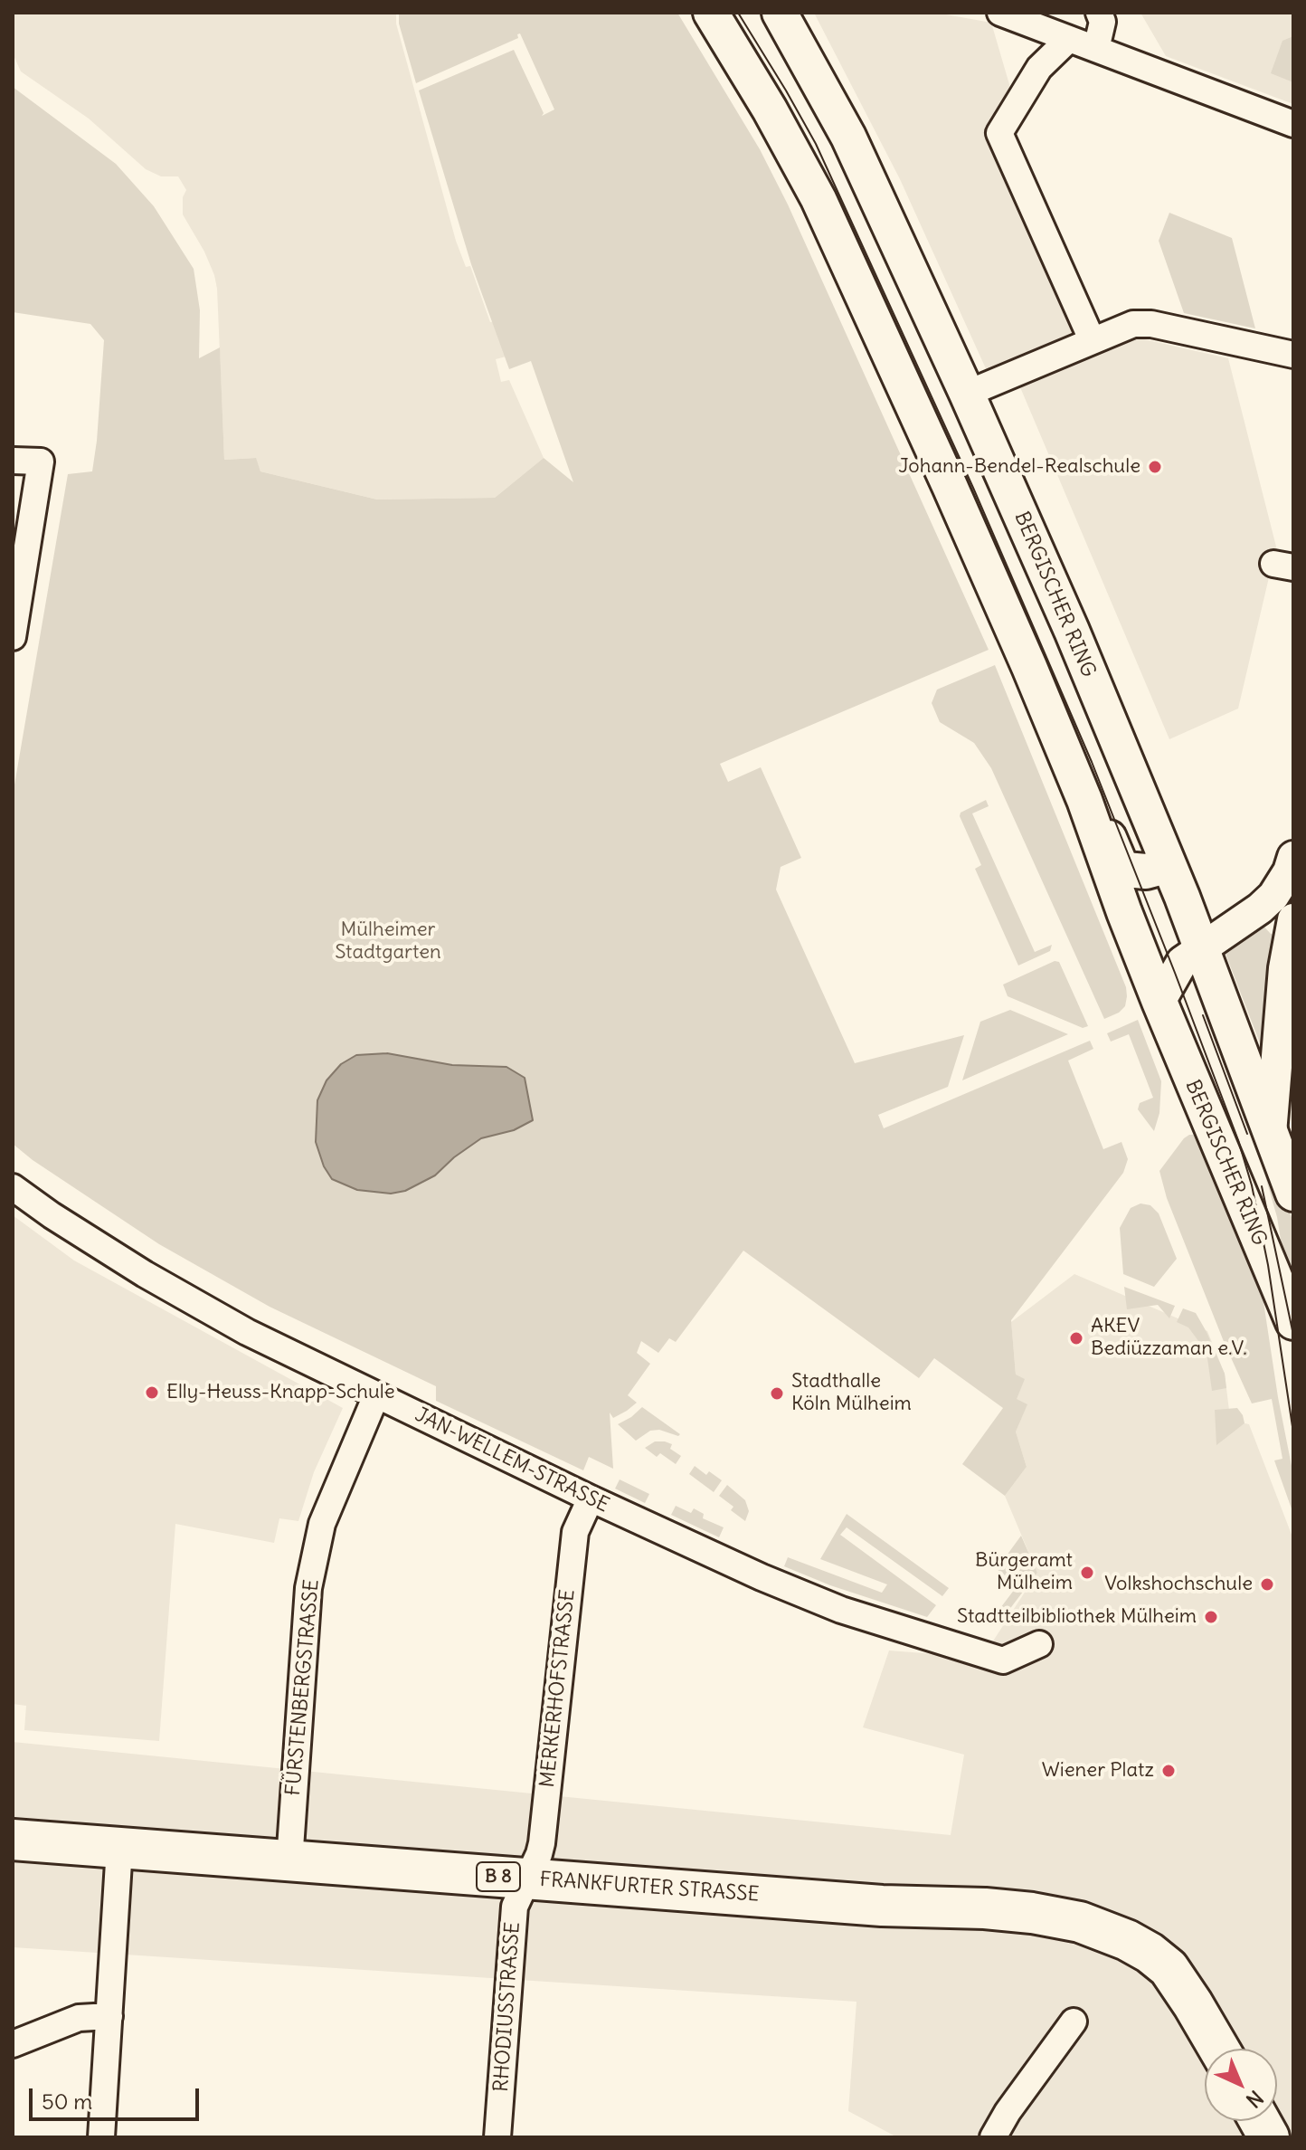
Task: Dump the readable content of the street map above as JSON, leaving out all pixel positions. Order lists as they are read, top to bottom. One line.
{"streets":{"main road":["BERGISCHER RING","B 8","FRANKFURTER STRASSE"],"street":["JAN-WELLEM-STRASSE","FÜRSTENBERGSTRASSE","MERKERHOFSTRASSE","RHODIUSSTRASSE"]},"crossings":[["JAN-WELLEM-STRASSE","FÜRSTENBERGSTRASSE"],["JAN-WELLEM-STRASSE","MERKERHOFSTRASSE"],["FÜRSTENBERGSTRASSE","FRANKFURTER STRASSE"],["MERKERHOFSTRASSE","FRANKFURTER STRASSE"],["MERKERHOFSTRASSE","RHODIUSSTRASSE"],["FRANKFURTER STRASSE","RHODIUSSTRASSE"]],"parks":["Mülheimer Stadtgarten"],"places":["Johann-Bendel-Realschule","AKEV Bediüzzaman e.V.","Elly-Heuss-Knapp-Schule","Stadthalle Köln Mülheim","Bürgeramt Mülheim","Volkshochschule","Stadtteilbibliothek Mülheim","Wiener Platz"],"scale_bar":"50 m","north":"bottom right"}
